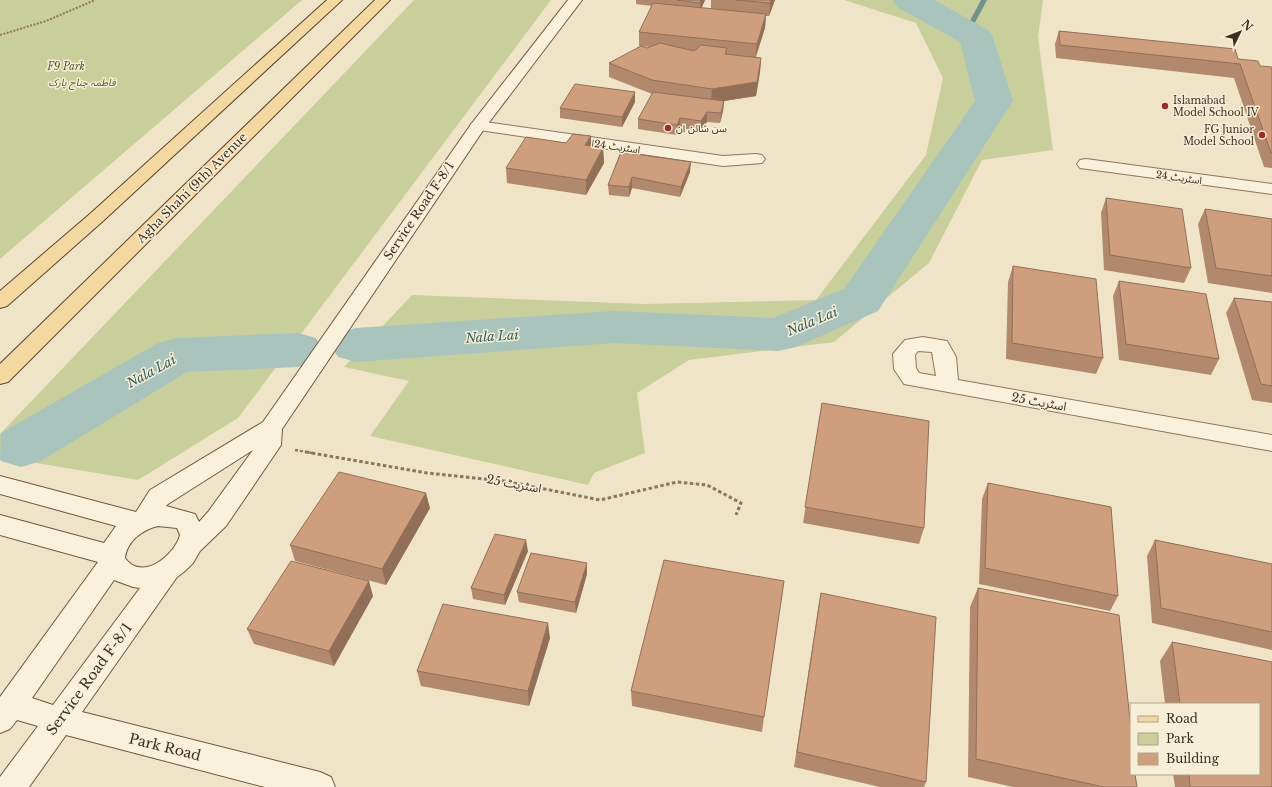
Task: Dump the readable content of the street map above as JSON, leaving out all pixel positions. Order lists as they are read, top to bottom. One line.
{"streets":{"main road":["Agha Shahi (9th) Avenue"],"street":["اسٹریٹ 24ا","اسٹریٹ 24","Service Road F-8/1","اسٹریٹ 25","Park Road"]},"crossings":[["اسٹریٹ 24ا","Service Road F-8/1"],["Service Road F-8/1","اسٹریٹ 25"],["Service Road F-8/1","Park Road"]],"water":["Nala Lai"],"parks":["F9 Park","فاطمہ جناح پارک"],"places":["Islamabad Model School IV","سن شائن ان","FG Junior Model School"],"legend":["Road","Park","Building"],"north":"top right"}
